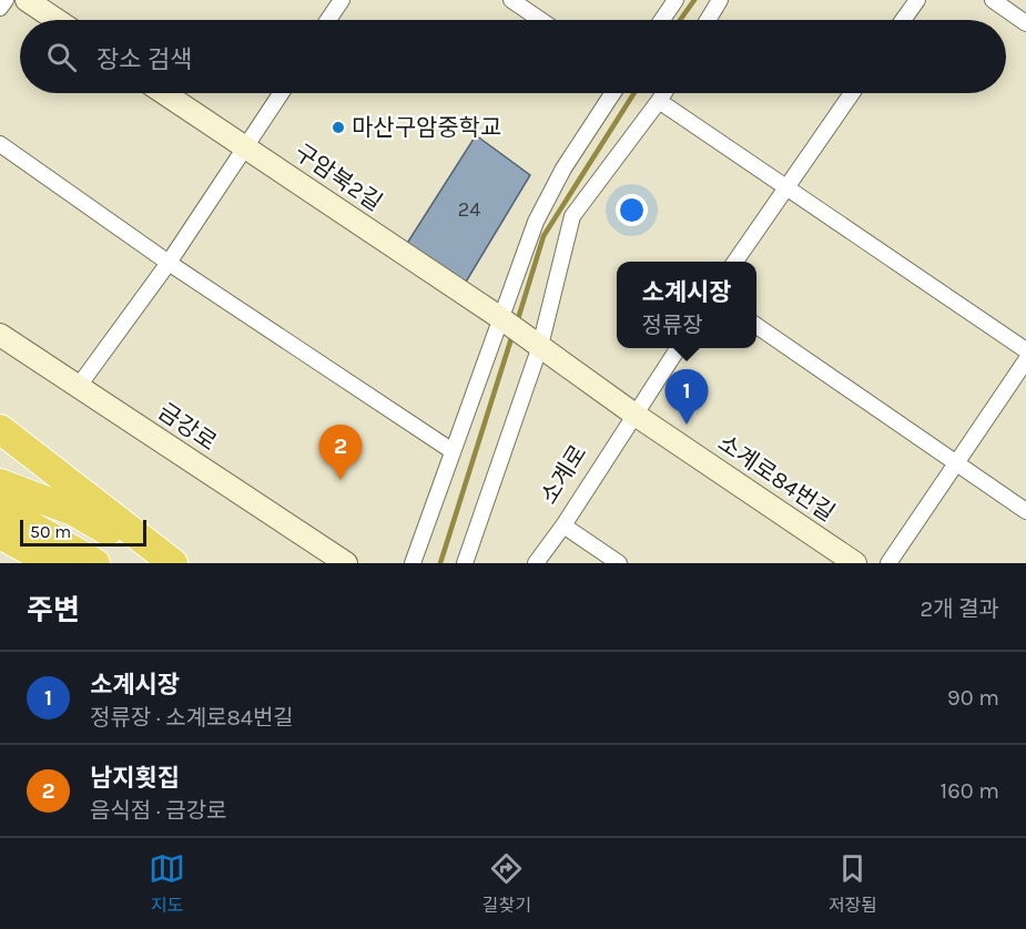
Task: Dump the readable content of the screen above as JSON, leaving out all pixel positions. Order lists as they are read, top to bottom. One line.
{"streets":{"main road":["구암북2길","금강로","소계로84번길"],"street":["소계로"]},"crossings":[["소계로","소계로84번길"]],"places":["마산구암중학교"],"house_numbers":["24"],"scale_bar":"50 m","page":{"search":"장소 검색","popup":["소계시장","정류장"],"pins":["1","2"],"scale":"50 m","heading":["주변","2개 결과"],"list":[{"mark":"1","name":"소계시장","note":"정류장 · 소계로84번길","value":"90 m"},{"mark":"2","name":"남지횟집","note":"음식점 · 금강로","value":"160 m"}],"nav":["지도","길찾기","저장됨"]}}
